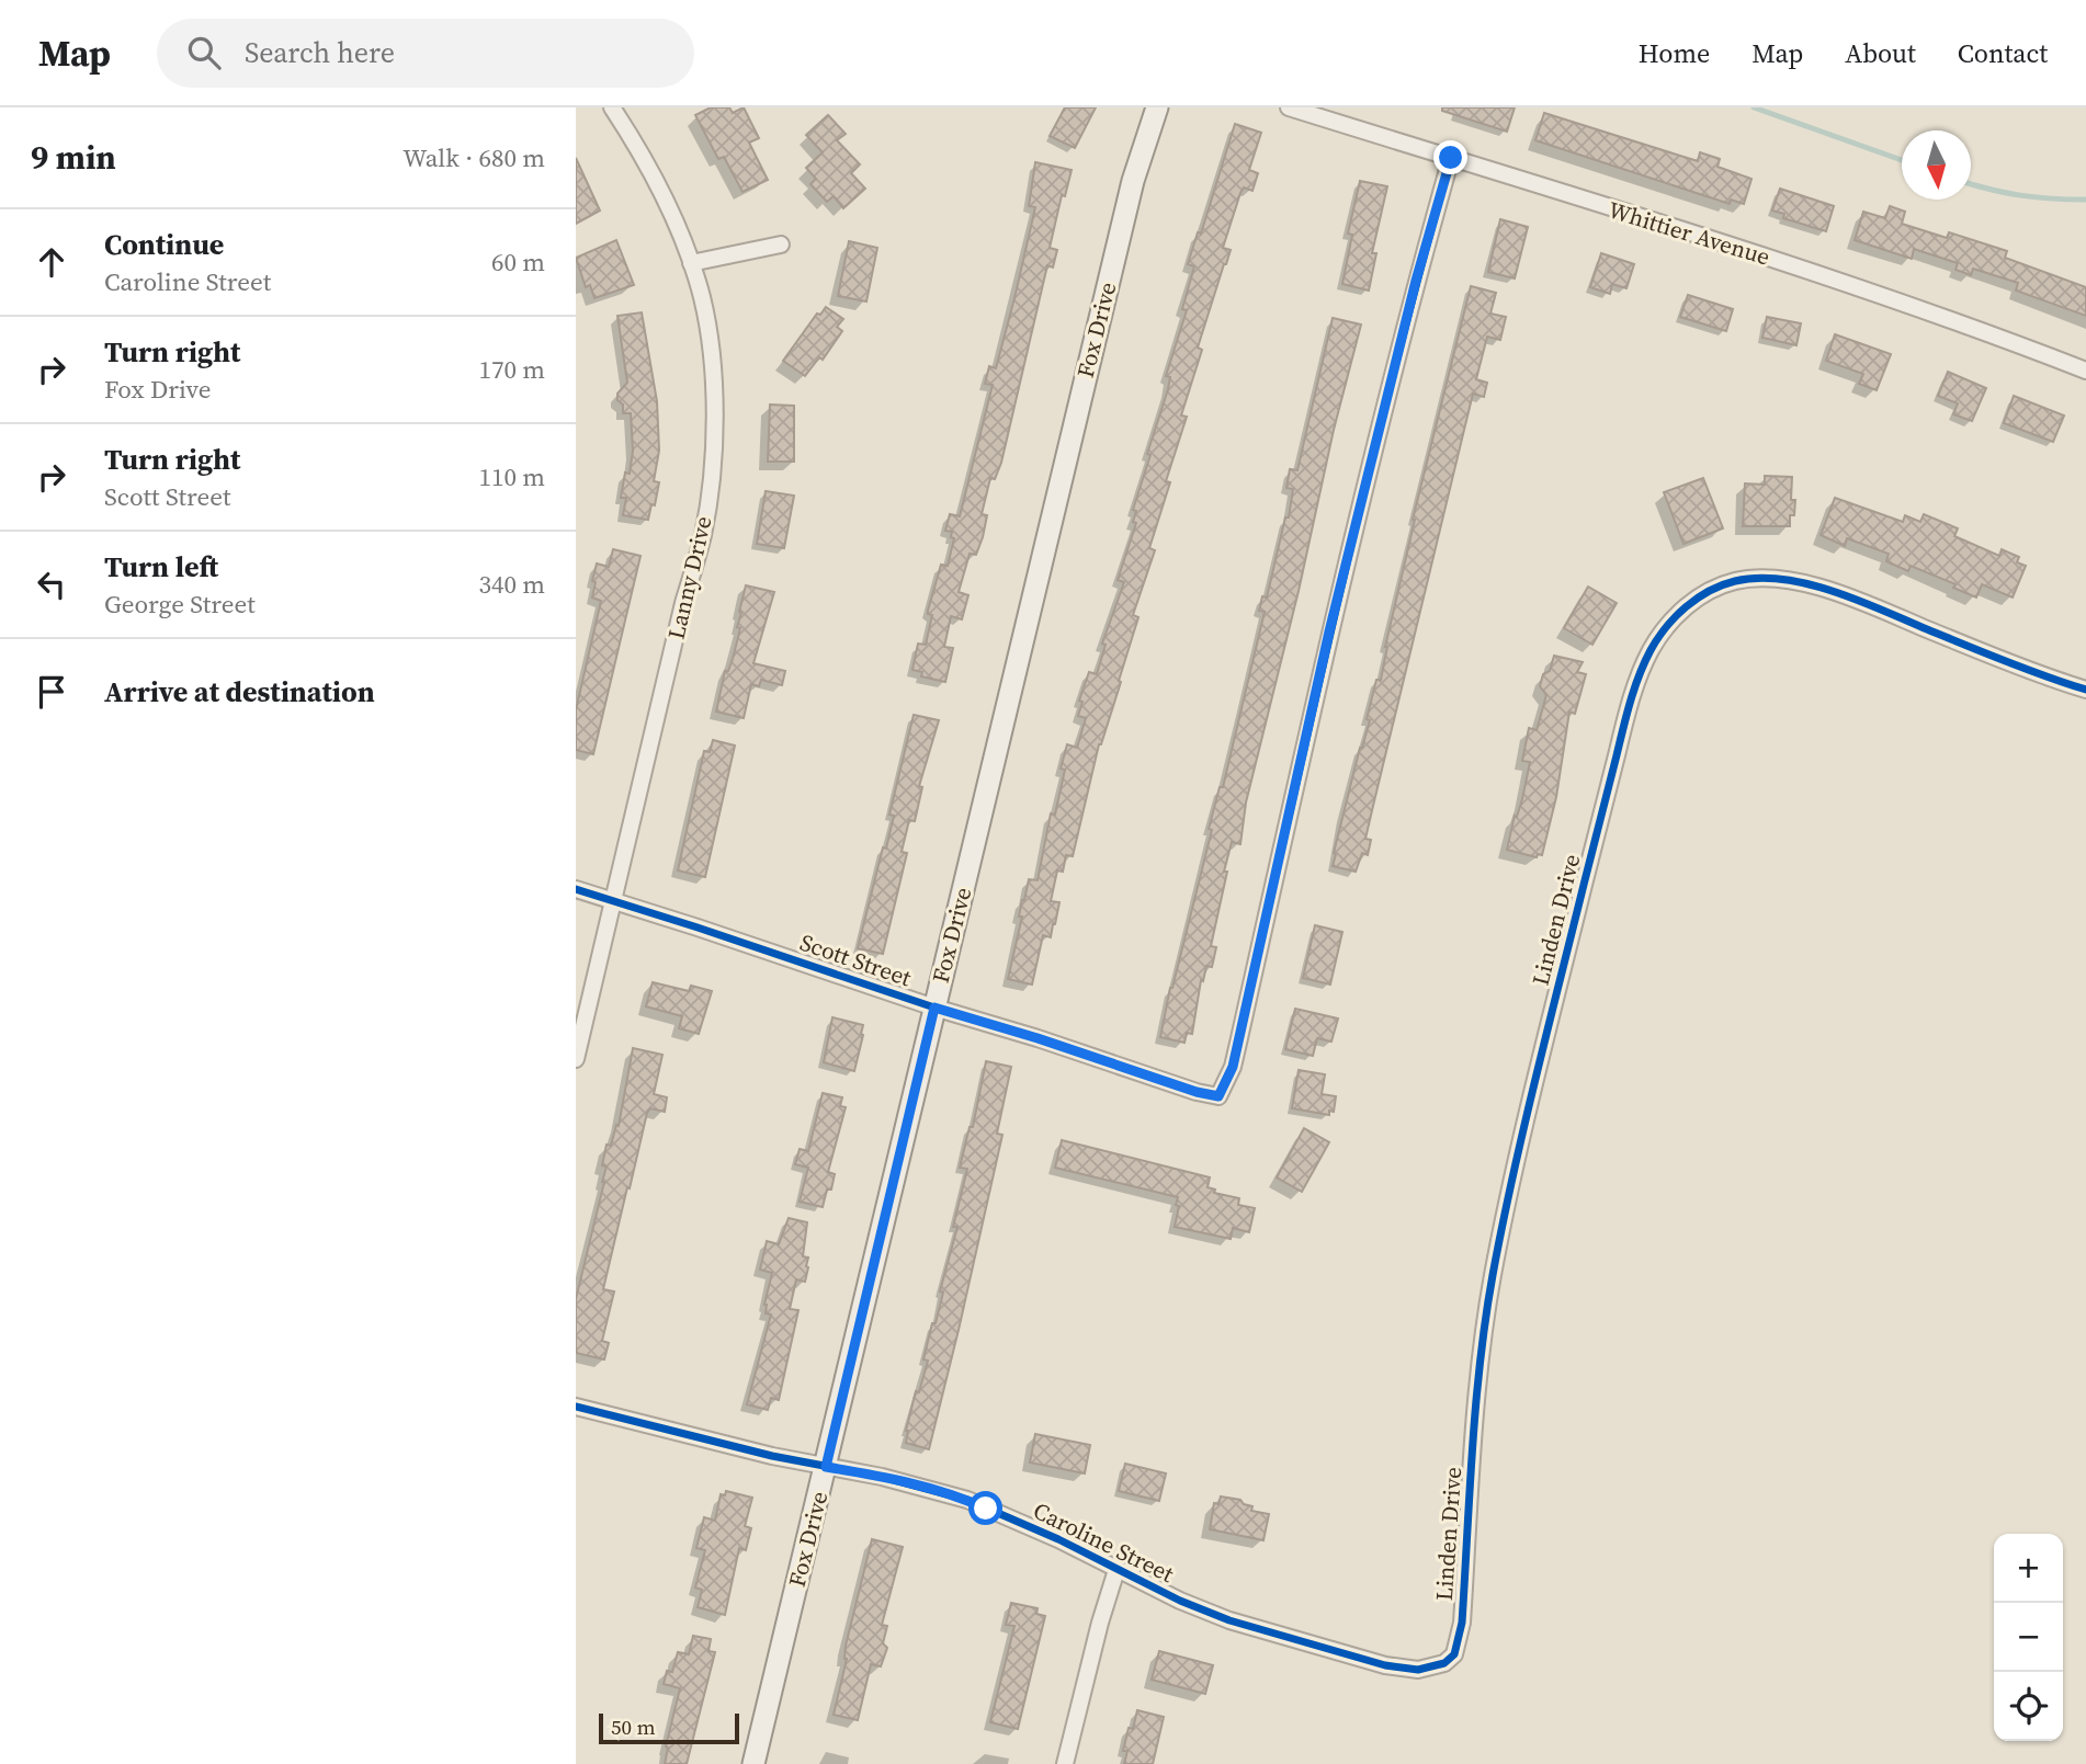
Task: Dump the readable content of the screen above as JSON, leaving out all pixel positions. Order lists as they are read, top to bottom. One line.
{"streets":{"main road":["Fox Drive"],"street":["Whittier Avenue","Lanny Drive","Linden Drive","Scott Street","Caroline Street"]},"crossings":[["Whittier Avenue","Scott Street"],["Fox Drive","Scott Street"],["Fox Drive","Caroline Street"],["Lanny Drive","Scott Street"],["Linden Drive","Caroline Street"]],"scale_bar":"50 m","north":"bottom","page":{"header":"Map","search":"Search here","nav":["Home","Map","About","Contact"],"heading":["9 min","Walk · 680 m"],"list":[["Continue","Caroline Street","60 m"],["Turn right","Fox Drive","170 m"],["Turn right","Scott Street","110 m"],["Turn left","George Street","340 m"],"Arrive at destination"],"map_buttons":["+","−"],"scale":"50 m"}}
